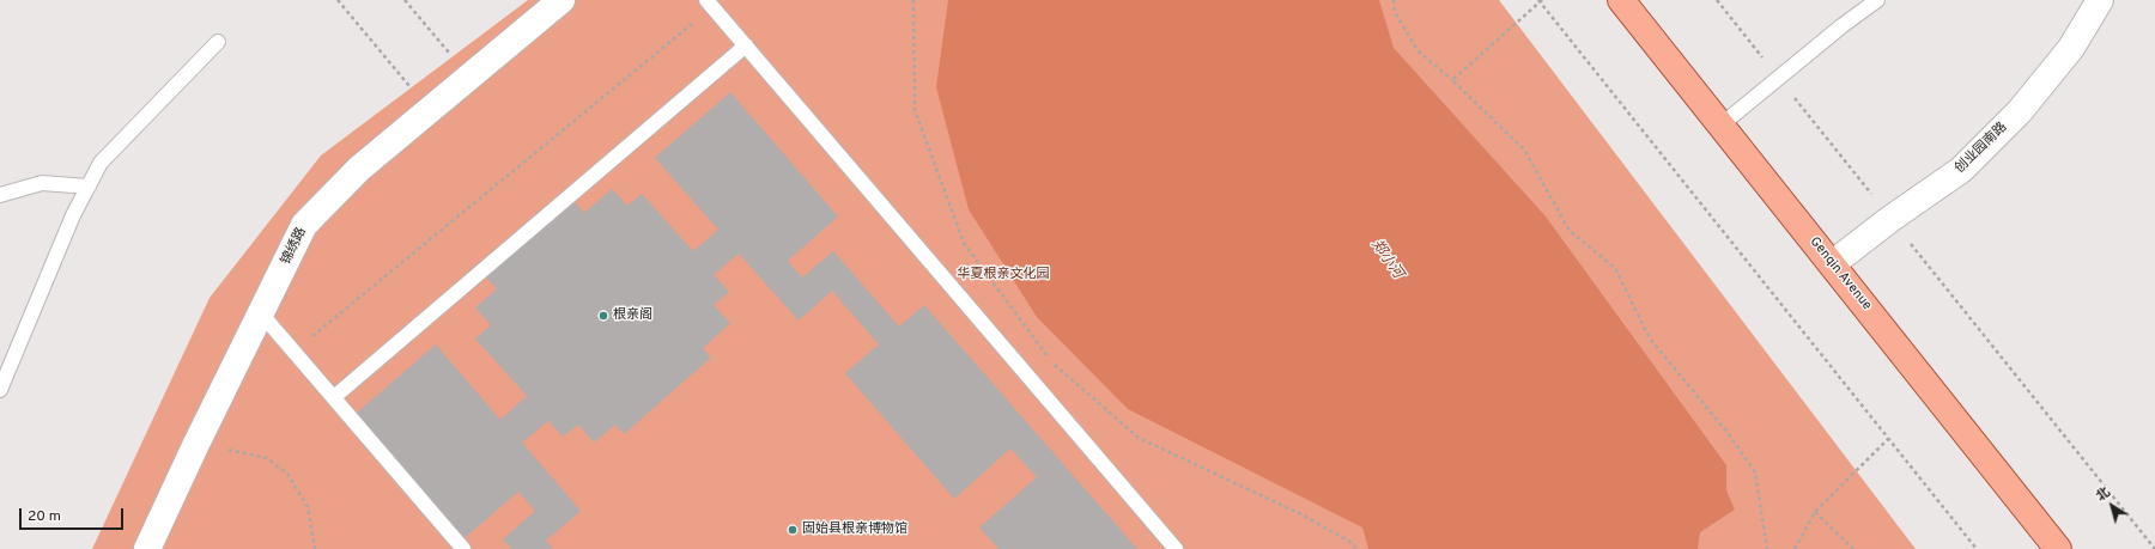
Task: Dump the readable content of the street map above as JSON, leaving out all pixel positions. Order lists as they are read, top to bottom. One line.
{"streets":{"main road":["Genqin Avenue"],"street":["创业园南路","锦绣路"]},"crossings":[["创业园南路","Genqin Avenue"]],"water":["郑小河"],"parks":["华夏根亲文化园"],"places":["根亲阁","固始县根亲博物馆"],"scale_bar":"20 m","north":"top left"}
